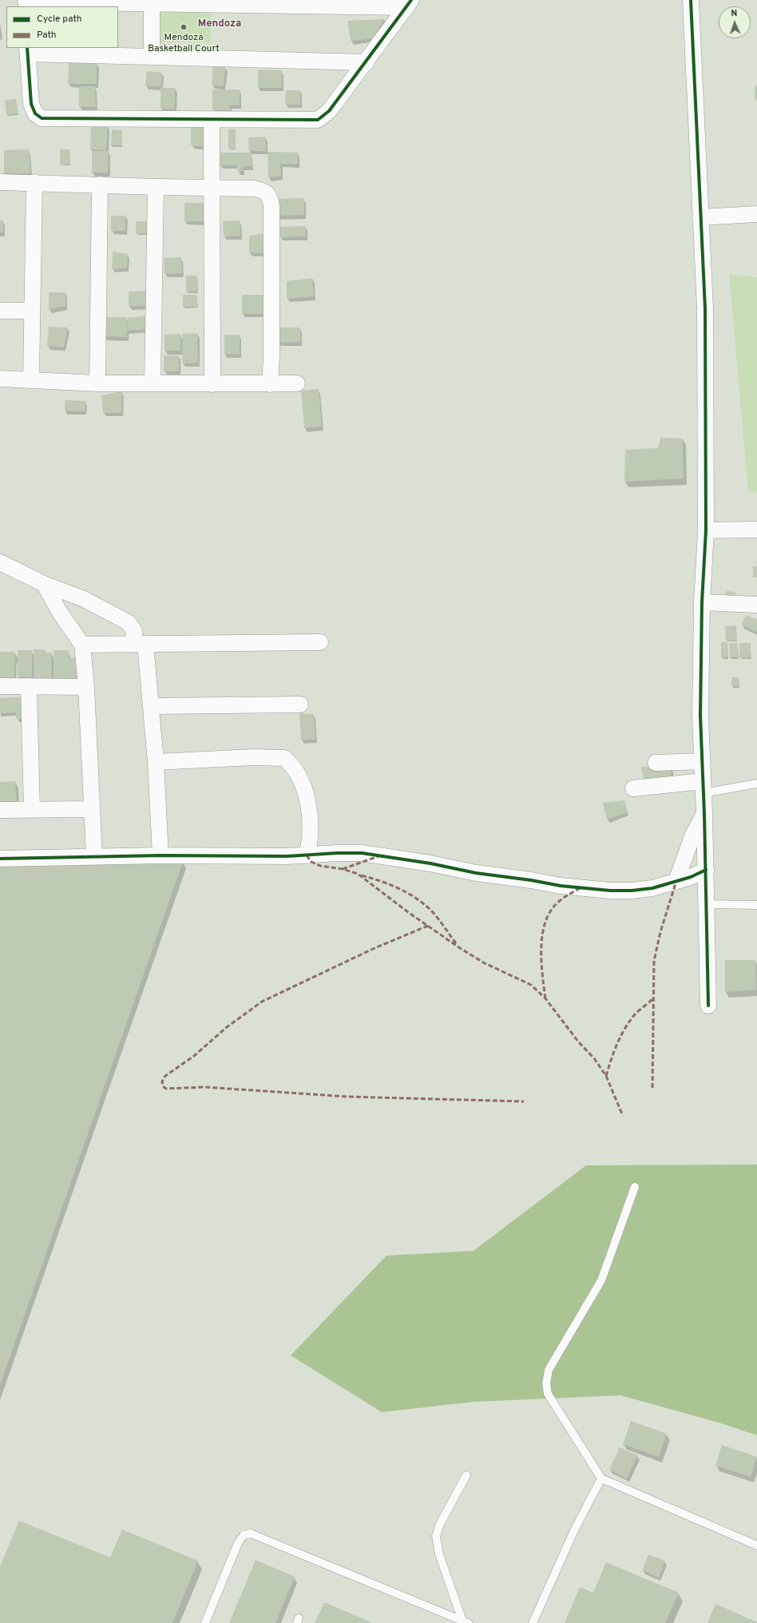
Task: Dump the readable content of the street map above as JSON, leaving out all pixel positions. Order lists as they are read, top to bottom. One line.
{"districts":["Mendoza"],"places":["Mendoza Basketball Court"],"legend":["Cycle path","Path"],"north":"top"}
